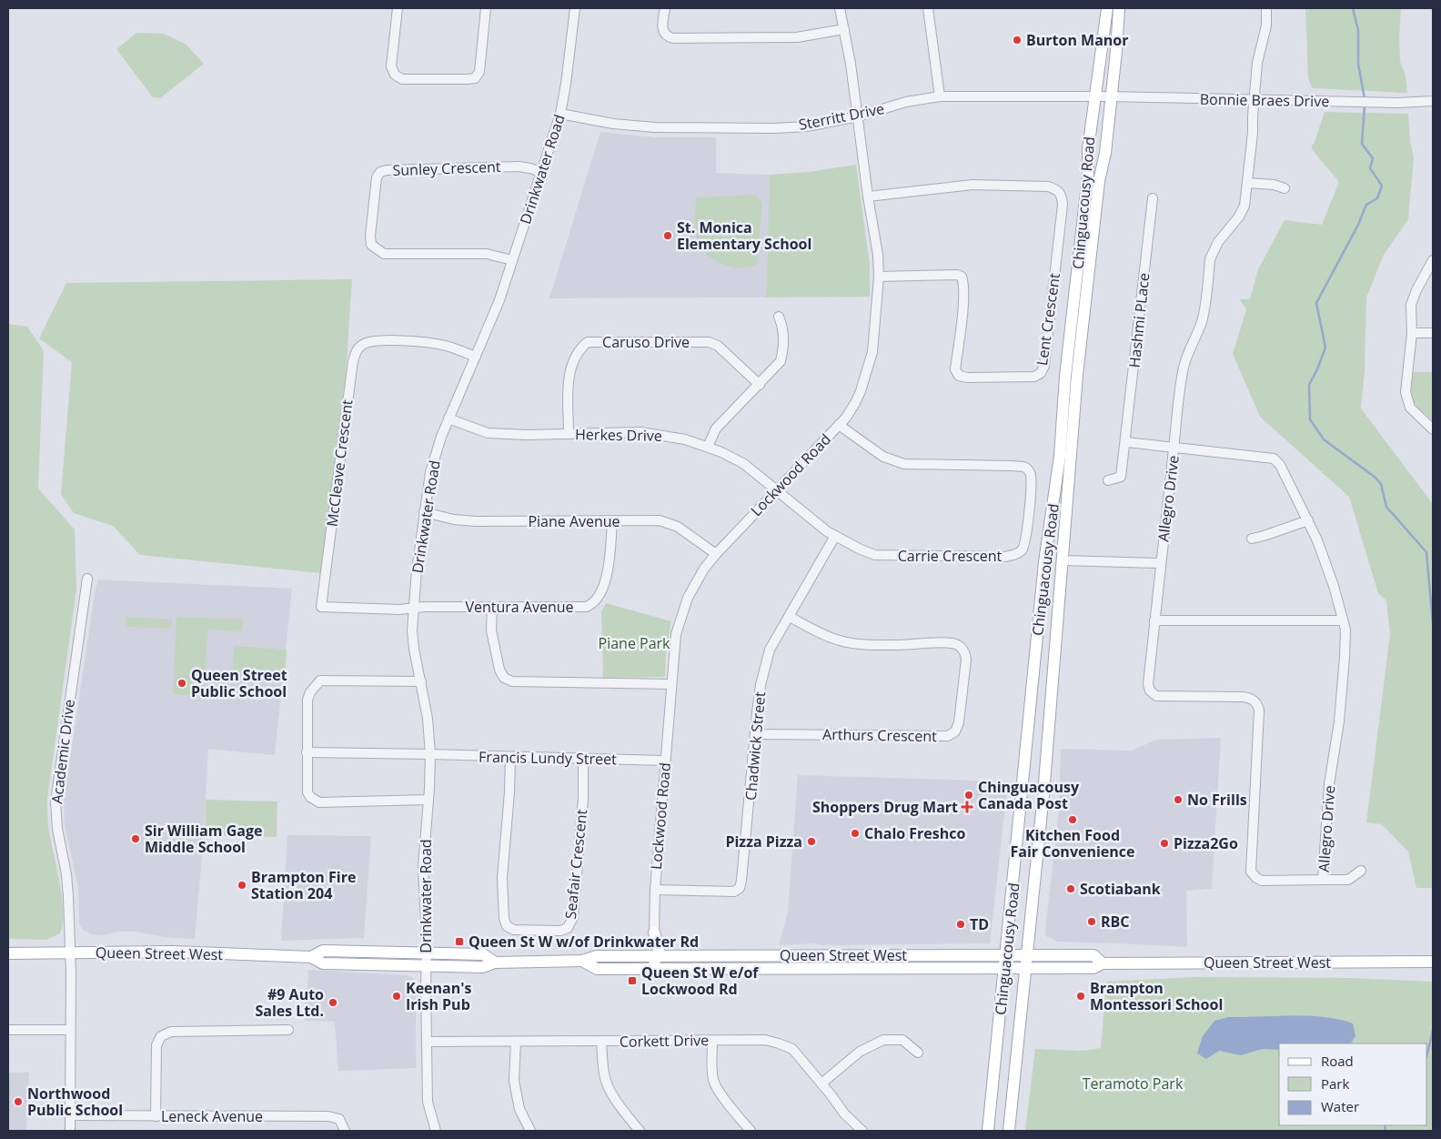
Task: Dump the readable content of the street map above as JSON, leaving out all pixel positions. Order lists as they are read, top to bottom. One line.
{"streets":{"main road":["Chinguacousy Road","Queen Street West"],"street":["Bonnie Braes Drive","Sterritt Drive","Sunley Crescent","Drinkwater Road","Lent Crescent","Hashmi PLace","Caruso Drive","Herkes Drive","McCleave Crescent","Lockwood Road","Allegro Drive","Piane Avenue","Carrie Crescent","Ventura Avenue","Arthurs Crescent","Chadwick Street","Academic Drive","Francis Lundy Street","Seafair Crescent","Corkett Drive","Leneck Avenue"]},"crossings":[["Bonnie Braes Drive","Sterritt Drive"],["Bonnie Braes Drive","Chinguacousy Road"],["Bonnie Braes Drive","Allegro Drive"],["Sterritt Drive","Drinkwater Road"],["Sterritt Drive","Chinguacousy Road"],["Sterritt Drive","Lockwood Road"],["Sunley Crescent","Drinkwater Road"],["Drinkwater Road","Herkes Drive"],["Drinkwater Road","McCleave Crescent"],["Drinkwater Road","Piane Avenue"],["Drinkwater Road","Ventura Avenue"],["Drinkwater Road","Francis Lundy Street"],["Drinkwater Road","Queen Street West"],["Drinkwater Road","Corkett Drive"],["Chinguacousy Road","Queen Street West"],["Lent Crescent","Lockwood Road"],["Caruso Drive","Herkes Drive"],["Herkes Drive","Lockwood Road"],["Herkes Drive","Carrie Crescent"],["McCleave Crescent","Ventura Avenue"],["Lockwood Road","Piane Avenue"],["Lockwood Road","Carrie Crescent"],["Lockwood Road","Chadwick Street"],["Lockwood Road","Francis Lundy Street"],["Piane Avenue","Ventura Avenue"],["Carrie Crescent","Chadwick Street"],["Arthurs Crescent","Chadwick Street"],["Academic Drive","Queen Street West"],["Academic Drive","Leneck Avenue"],["Francis Lundy Street","Seafair Crescent"]],"parks":["Piane Park","Teramoto Park"],"places":{"other":["Burton Manor","St. Monica Elementary School","Queen Street Public School","Chinguacousy Canada Post","No Frills","Kitchen Food Fair Convenience","Chalo Freshco","Sir William Gage Middle School","Pizza Pizza","Pizza2Go","Brampton Fire Station 204","Scotiabank","RBC","TD","Keenan's Irish Pub","Brampton Montessori School","#9 Auto Sales Ltd.","Northwood Public School"],"health":["Shoppers Drug Mart"],"transit":["Queen St W w/of Drinkwater Rd","Queen St W e/of Lockwood Rd"]},"legend":["Road","Park","Water"]}
